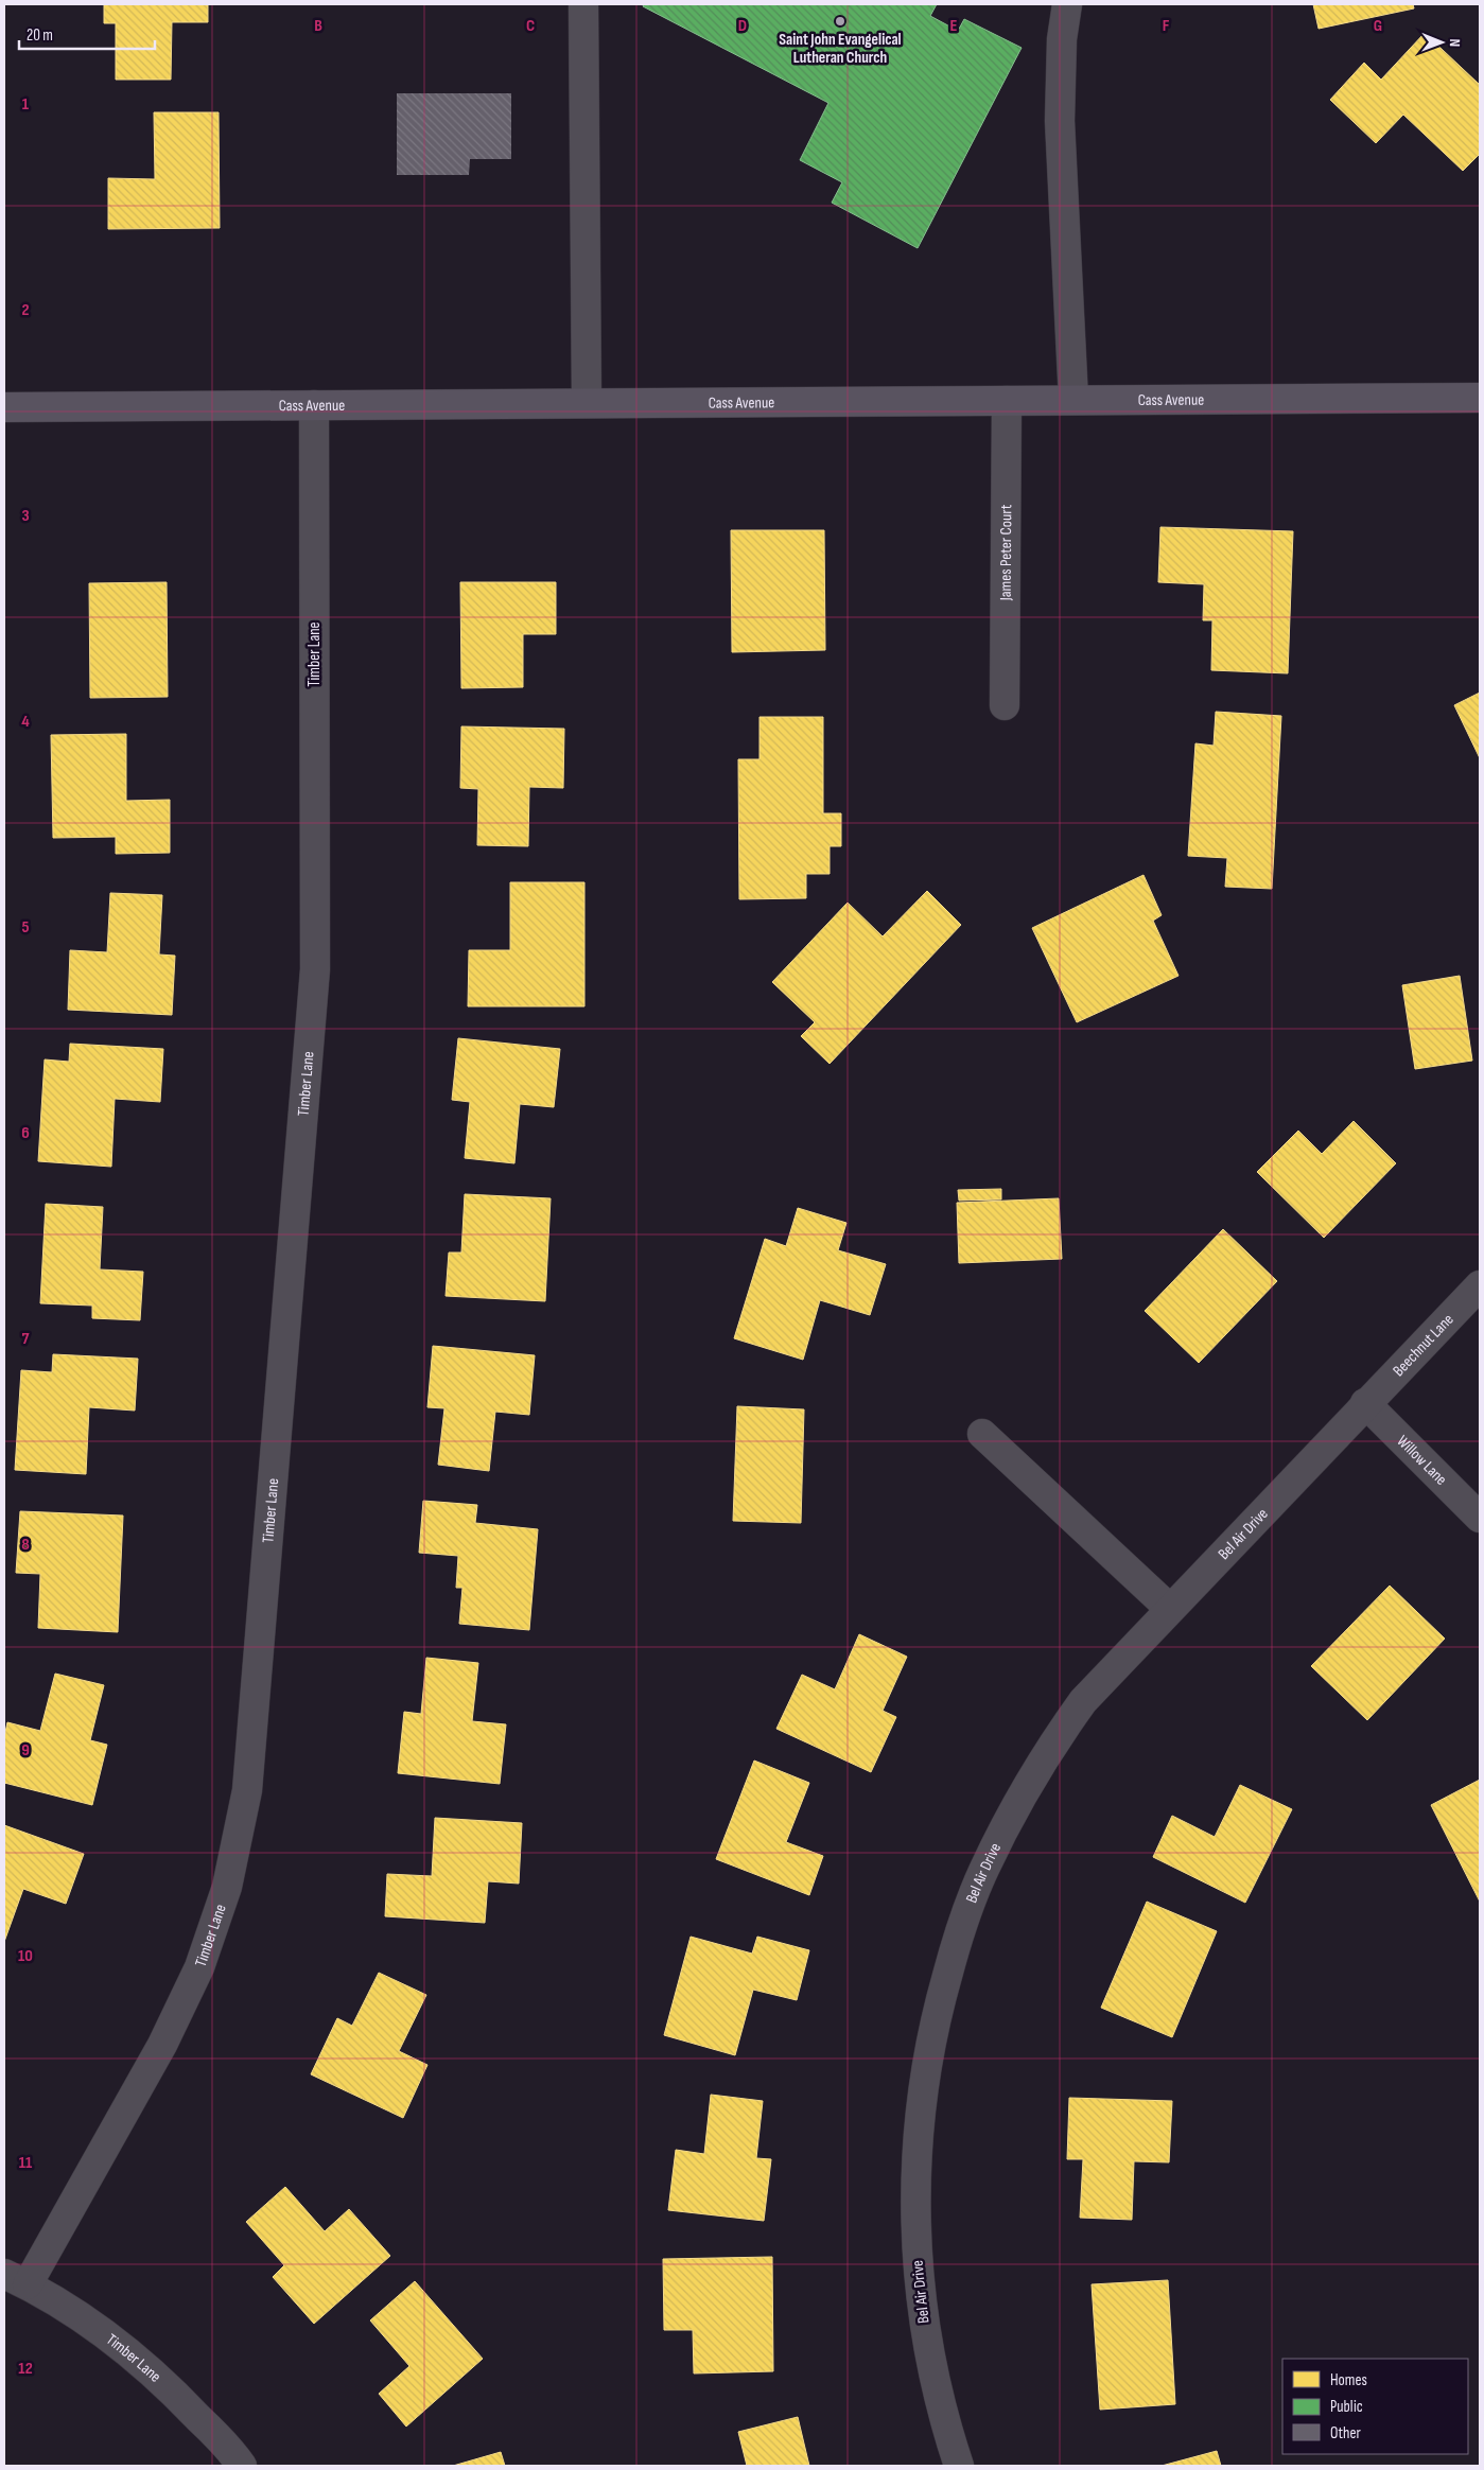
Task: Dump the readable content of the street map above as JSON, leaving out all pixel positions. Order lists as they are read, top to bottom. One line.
{"streets":{"main road":["Cass Avenue"],"street":["James Peter Court","Timber Lane","Beechnut Lane","Willow Lane","Bel Air Drive"]},"crossings":[["Cass Avenue","James Peter Court"],["Cass Avenue","Timber Lane"],["Beechnut Lane","Willow Lane"],["Beechnut Lane","Bel Air Drive"],["Willow Lane","Bel Air Drive"]],"places":["Saint John Evangelical Lutheran Church"],"legend":["Homes","Public","Other"],"scale_bar":"20 m","north":"right","grid":{"columns":["B","C","D","E","F","G"],"rows":["1","2","3","4","5","6","7","8","9","10","11","12"]}}
